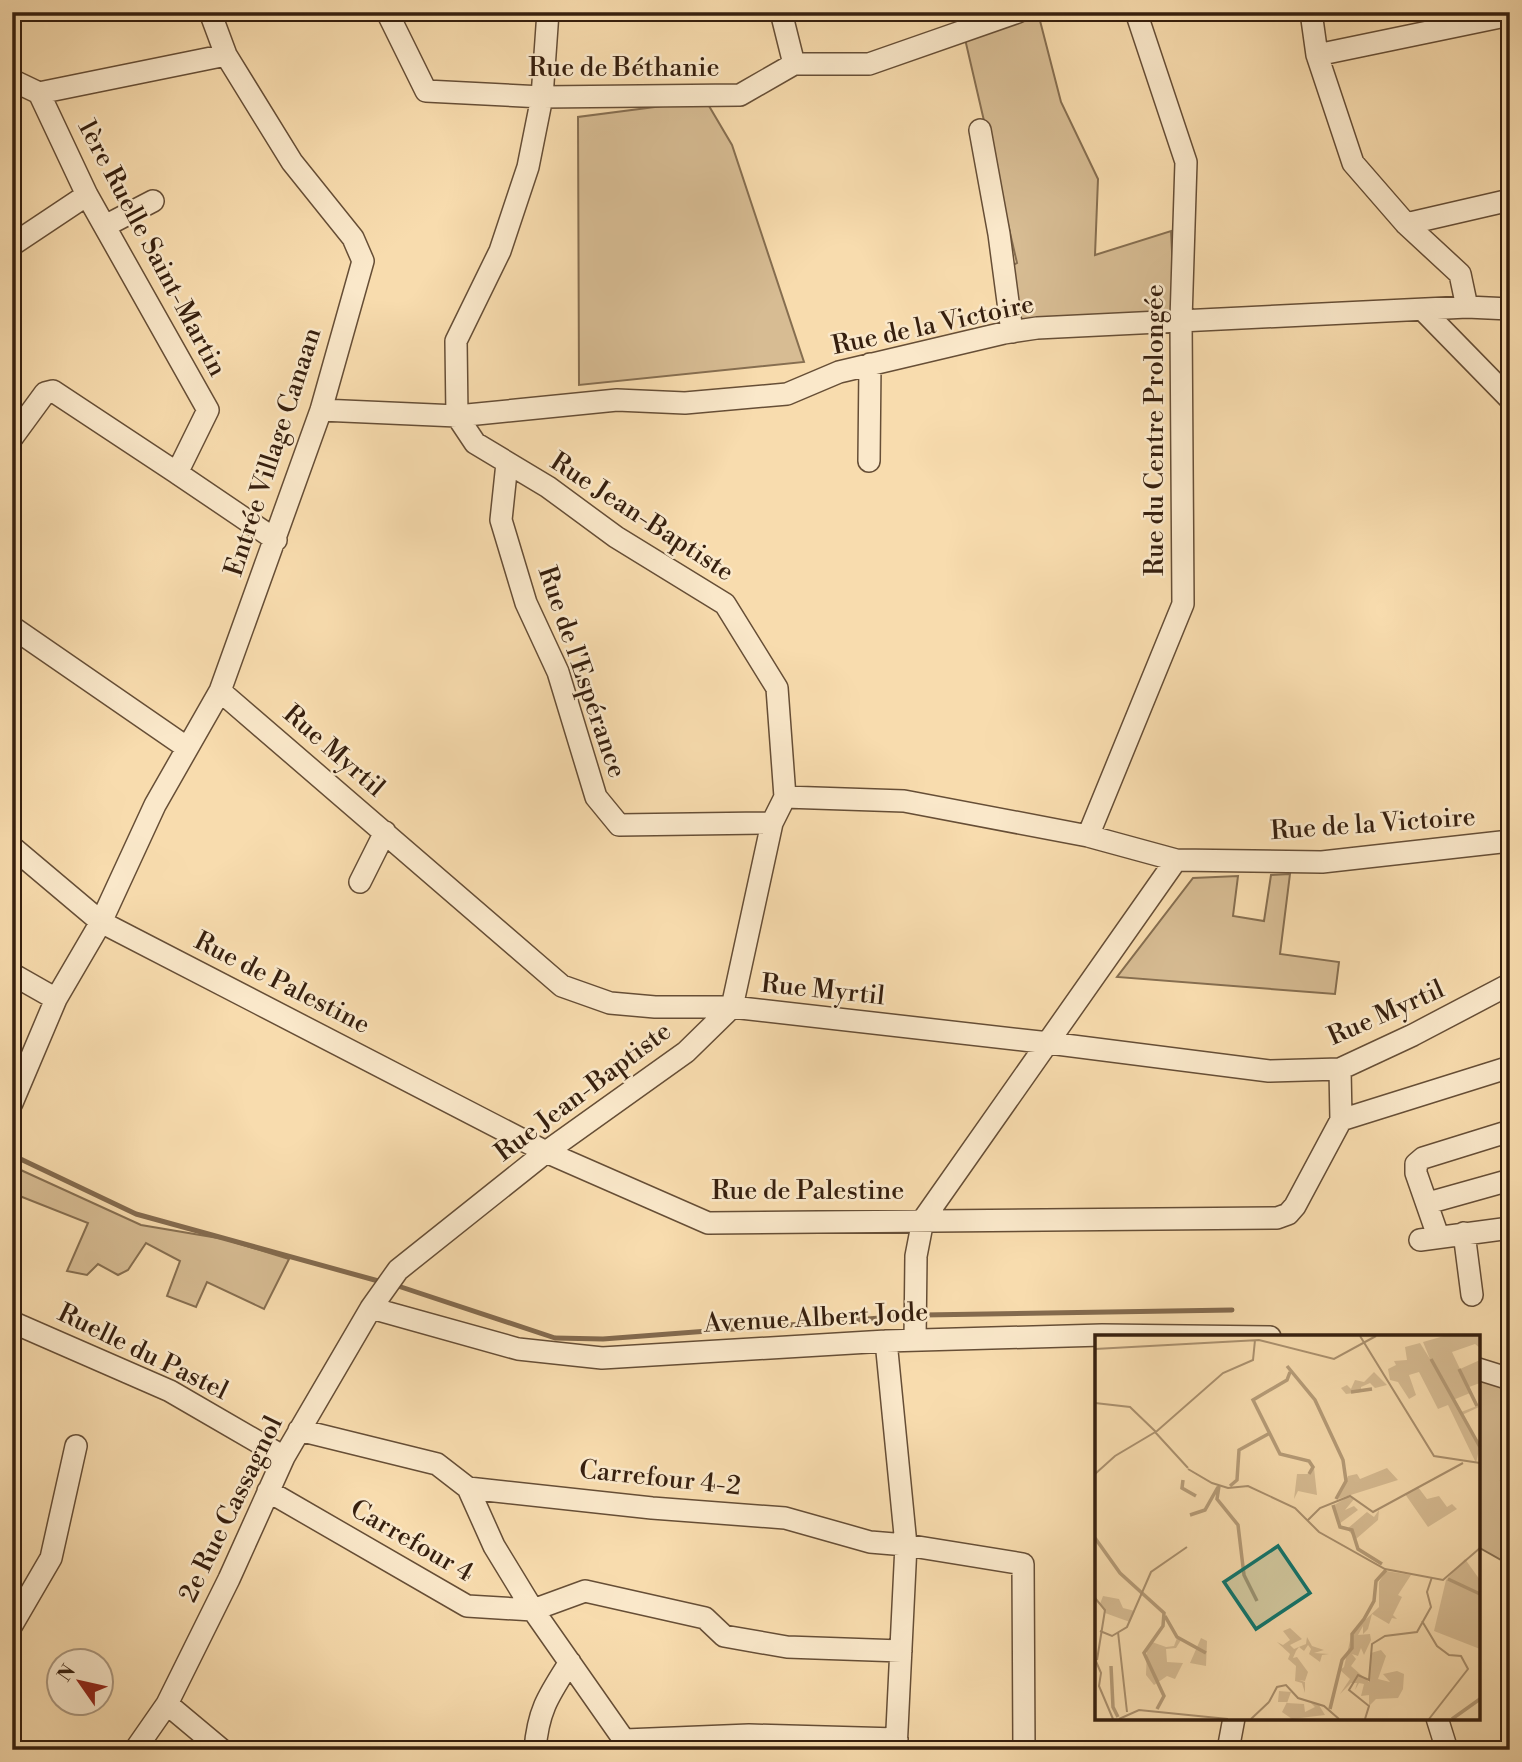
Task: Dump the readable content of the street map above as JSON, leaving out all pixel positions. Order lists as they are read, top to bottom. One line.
{"streets":{"street":["Rue de Béthanie","1ère Ruelle Saint-Martin","Rue de la Victoire","Rue du Centre Prolongée","Entrée Village Canaan","Rue Jean-Baptiste","Rue de l'Espérance","Rue Myrtil","Rue de Palestine","Avenue Albert Jode","Ruelle du Pastel","Carrefour 4-2","2e Rue Cassagnol","Carrefour 4"]},"crossings":[["Rue de la Victoire","Rue du Centre Prolongée"],["Rue de la Victoire","Entrée Village Canaan"],["Rue de la Victoire","Rue Jean-Baptiste"],["Entrée Village Canaan","Rue Myrtil"],["Entrée Village Canaan","Rue de Palestine"],["Rue Jean-Baptiste","Rue de l'Espérance"],["Rue Jean-Baptiste","Rue Myrtil"],["Rue Jean-Baptiste","Rue de Palestine"],["Rue Jean-Baptiste","Avenue Albert Jode"],["Rue Jean-Baptiste","2e Rue Cassagnol"],["Rue Myrtil","Rue de Palestine"],["Avenue Albert Jode","2e Rue Cassagnol"],["Ruelle du Pastel","2e Rue Cassagnol"],["2e Rue Cassagnol","Carrefour 4"]],"north":"top left"}
